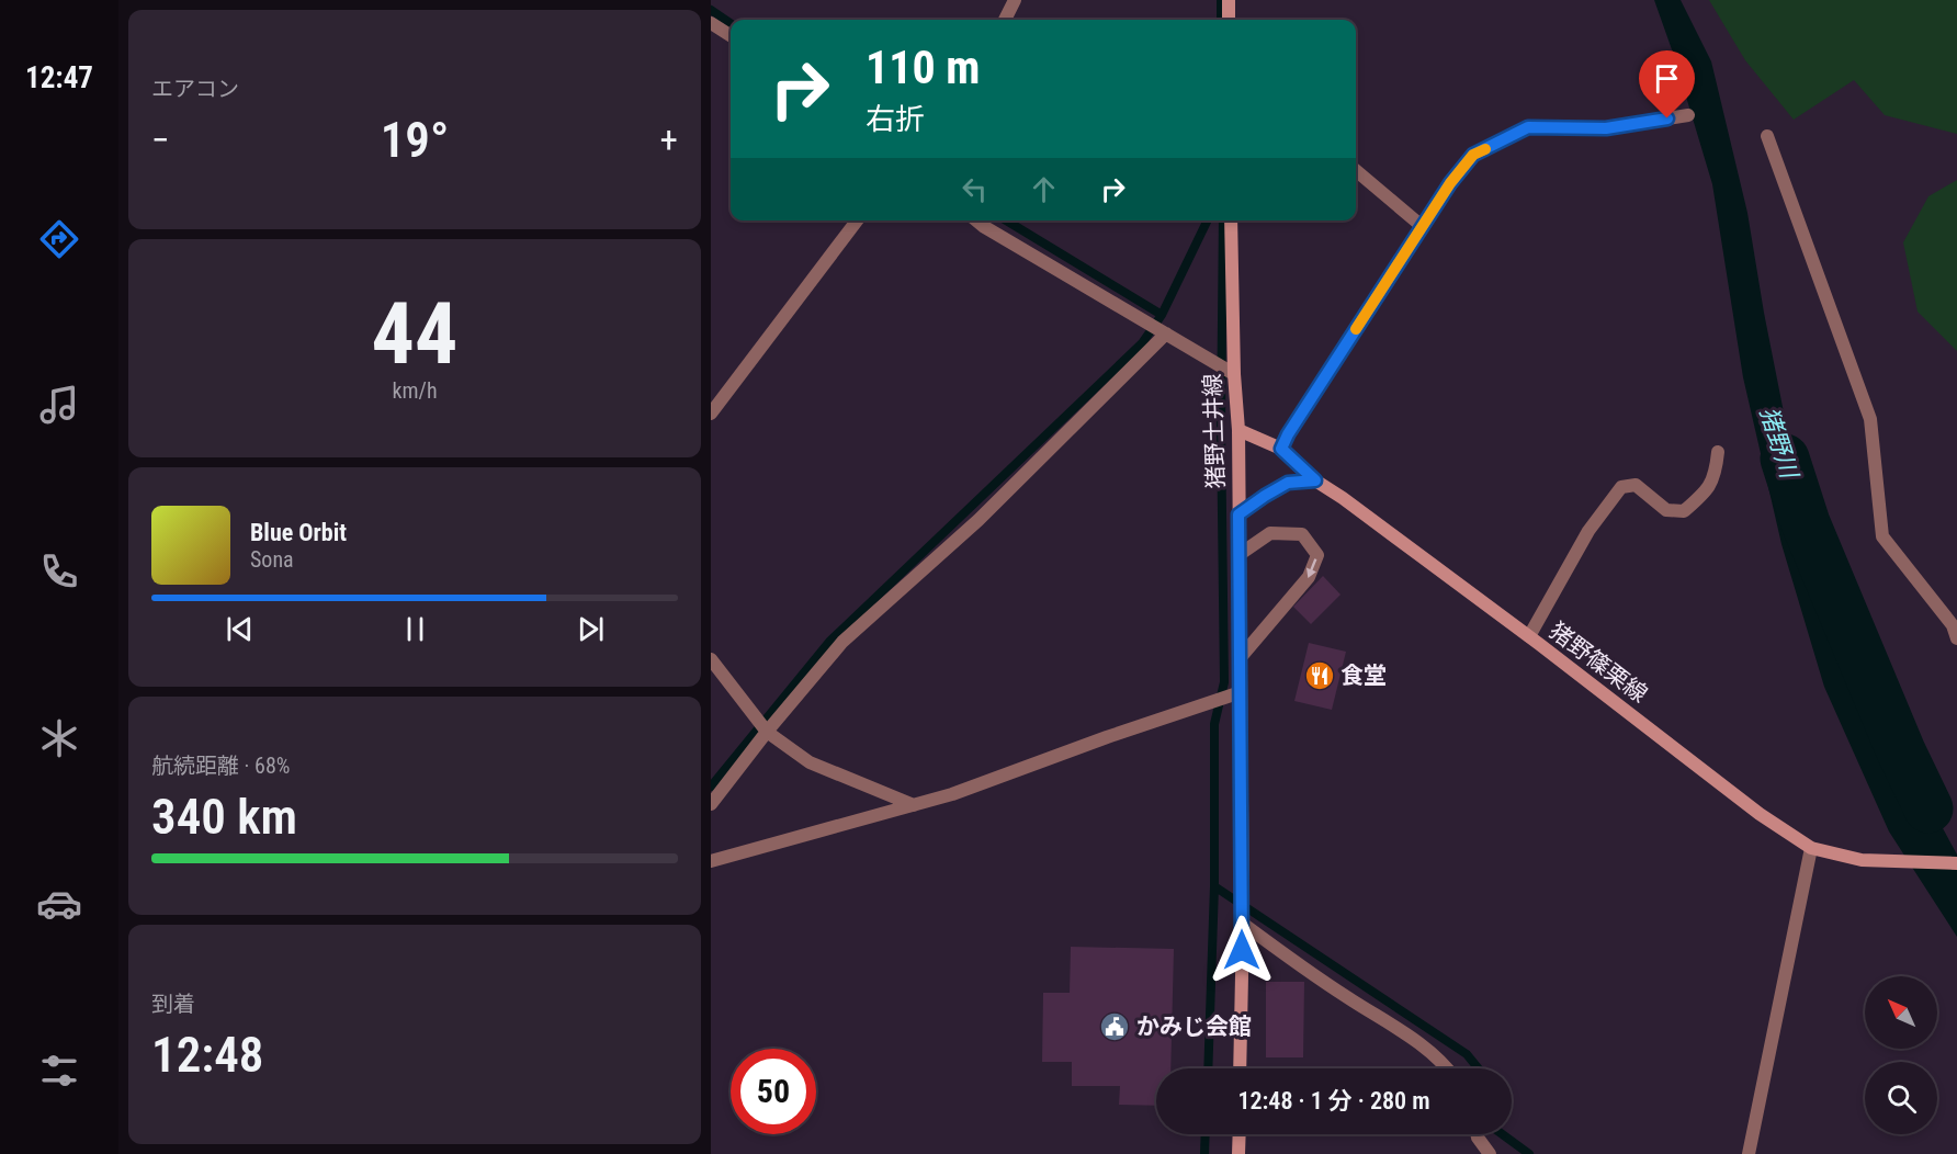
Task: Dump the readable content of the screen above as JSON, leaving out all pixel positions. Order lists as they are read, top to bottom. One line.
{"streets":{"main road":["猪野土井線","猪野篠栗線"]},"crossings":[["猪野土井線","猪野篠栗線"]],"water":["猪野川"],"places":{"restaurant":["食堂"],"public building":["かみじ会館"]},"north":"top left","page":{"tabs":"12:47","tile":["エアコン",["44","km/h"],["航続距離 · 68%","340 km"],["到着","12:48"]],"turn":["110 m","右折"],"heat":["−","19°","+"],"song":["Blue Orbit","Sona"],"limit":"50","trip":"12:48 · 1 分 · 280 m"}}
